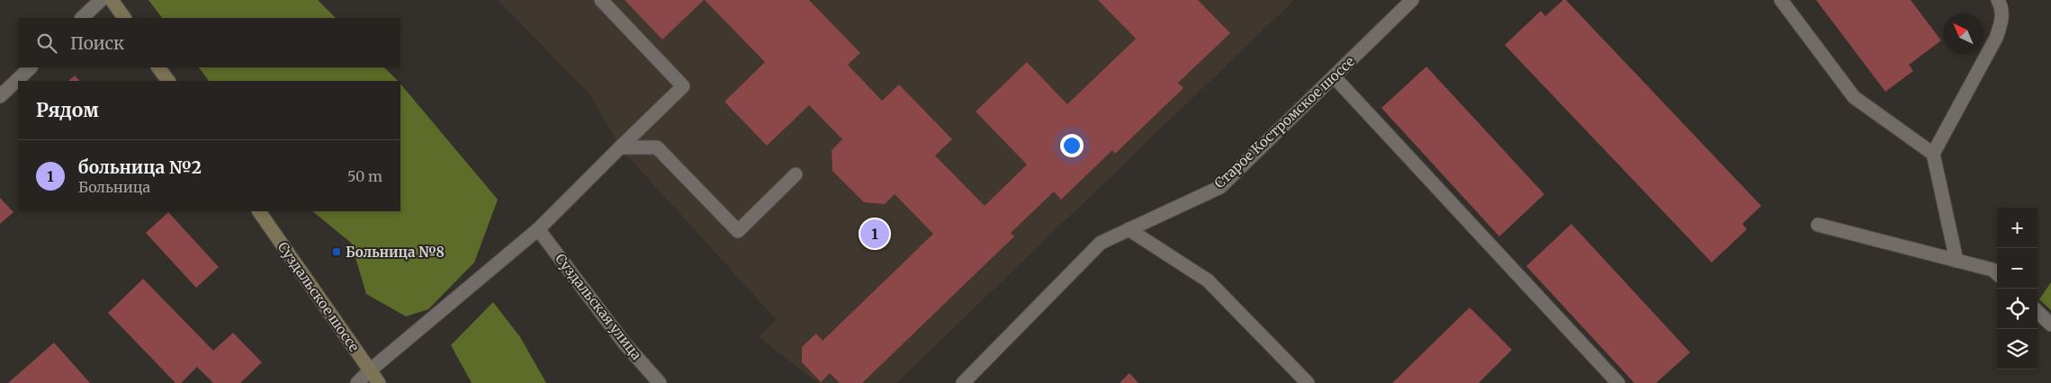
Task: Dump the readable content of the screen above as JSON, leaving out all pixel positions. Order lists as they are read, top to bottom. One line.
{"streets":{"main road":["Суздальское шоссе"],"street":["Старое Костромское шоссе","Суздальская улица"]},"places":{"transit":["Больница №8"]},"north":"top left","page":{"search":"Поиск","heading":"Рядом","list":[{"mark":"1","name":"больница №2","note":"Больница","value":"50 m"}],"map_buttons":["+","−"],"pins":"1"}}
